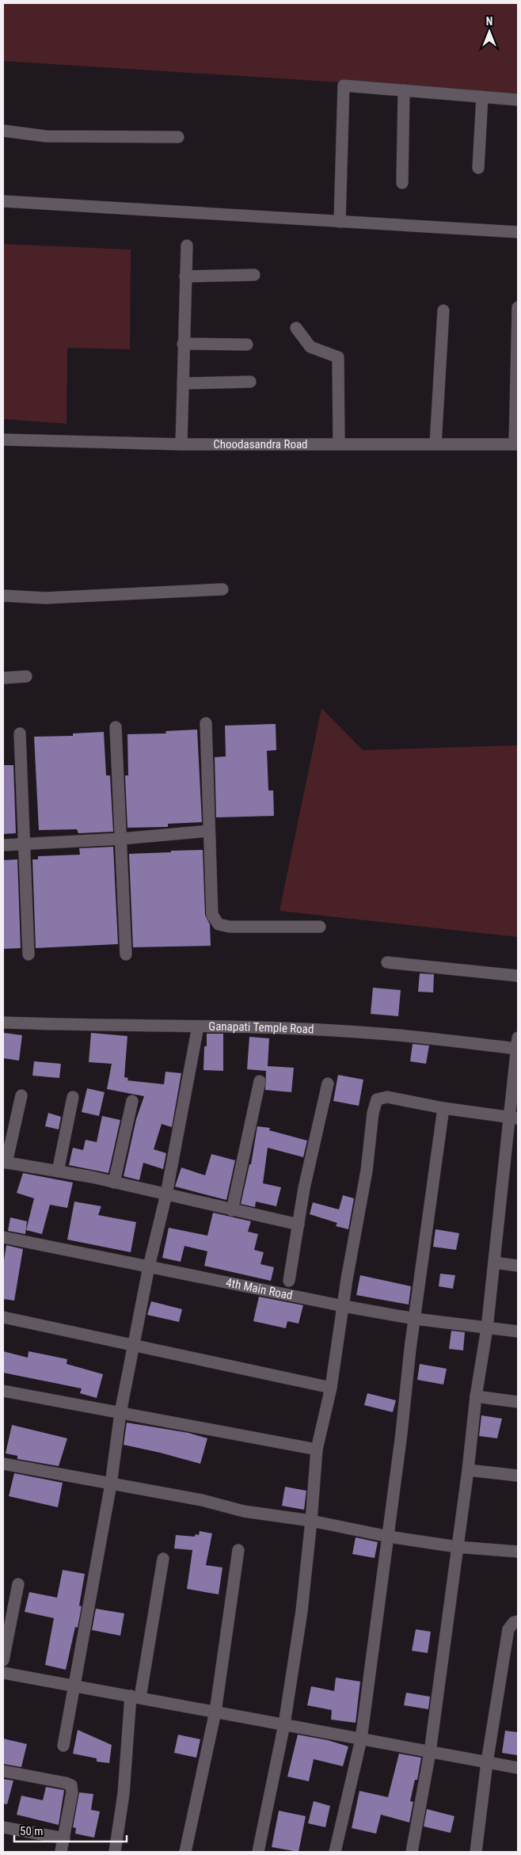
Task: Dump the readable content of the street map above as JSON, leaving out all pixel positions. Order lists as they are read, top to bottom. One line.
{"streets":{"street":["Choodasandra Road","Ganapati Temple Road","4th Main Road"]},"scale_bar":"50 m","north":"top"}
